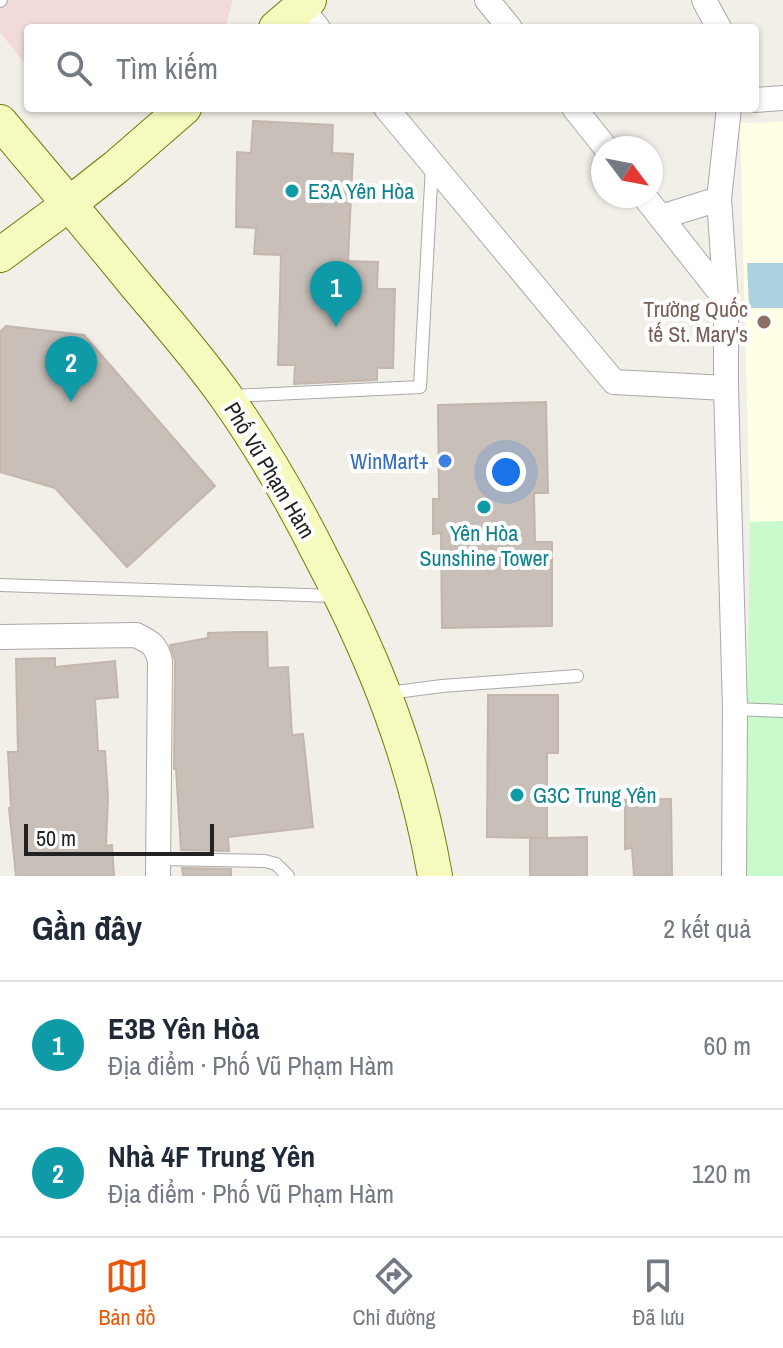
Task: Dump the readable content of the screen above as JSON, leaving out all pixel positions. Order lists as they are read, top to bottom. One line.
{"streets":{"street":["Phố Vũ Phạm Hàm"]},"places":["E3A Yên Hòa","Trường Quốc tế St. Mary's","WinMart+","Yên Hòa Sunshine Tower","G3C Trung Yên"],"scale_bar":"50 m","north":"bottom right","page":{"search":"Tìm kiếm","pins":["1","2"],"scale":"50 m","heading":["Gần đây","2 kết quả"],"list":[{"mark":"1","name":"E3B Yên Hòa","note":"Địa điểm · Phố Vũ Phạm Hàm","value":"60 m"},{"mark":"2","name":"Nhà 4F Trung Yên","note":"Địa điểm · Phố Vũ Phạm Hàm","value":"120 m"}],"nav":["Bản đồ","Chỉ đường","Đã lưu"]}}
